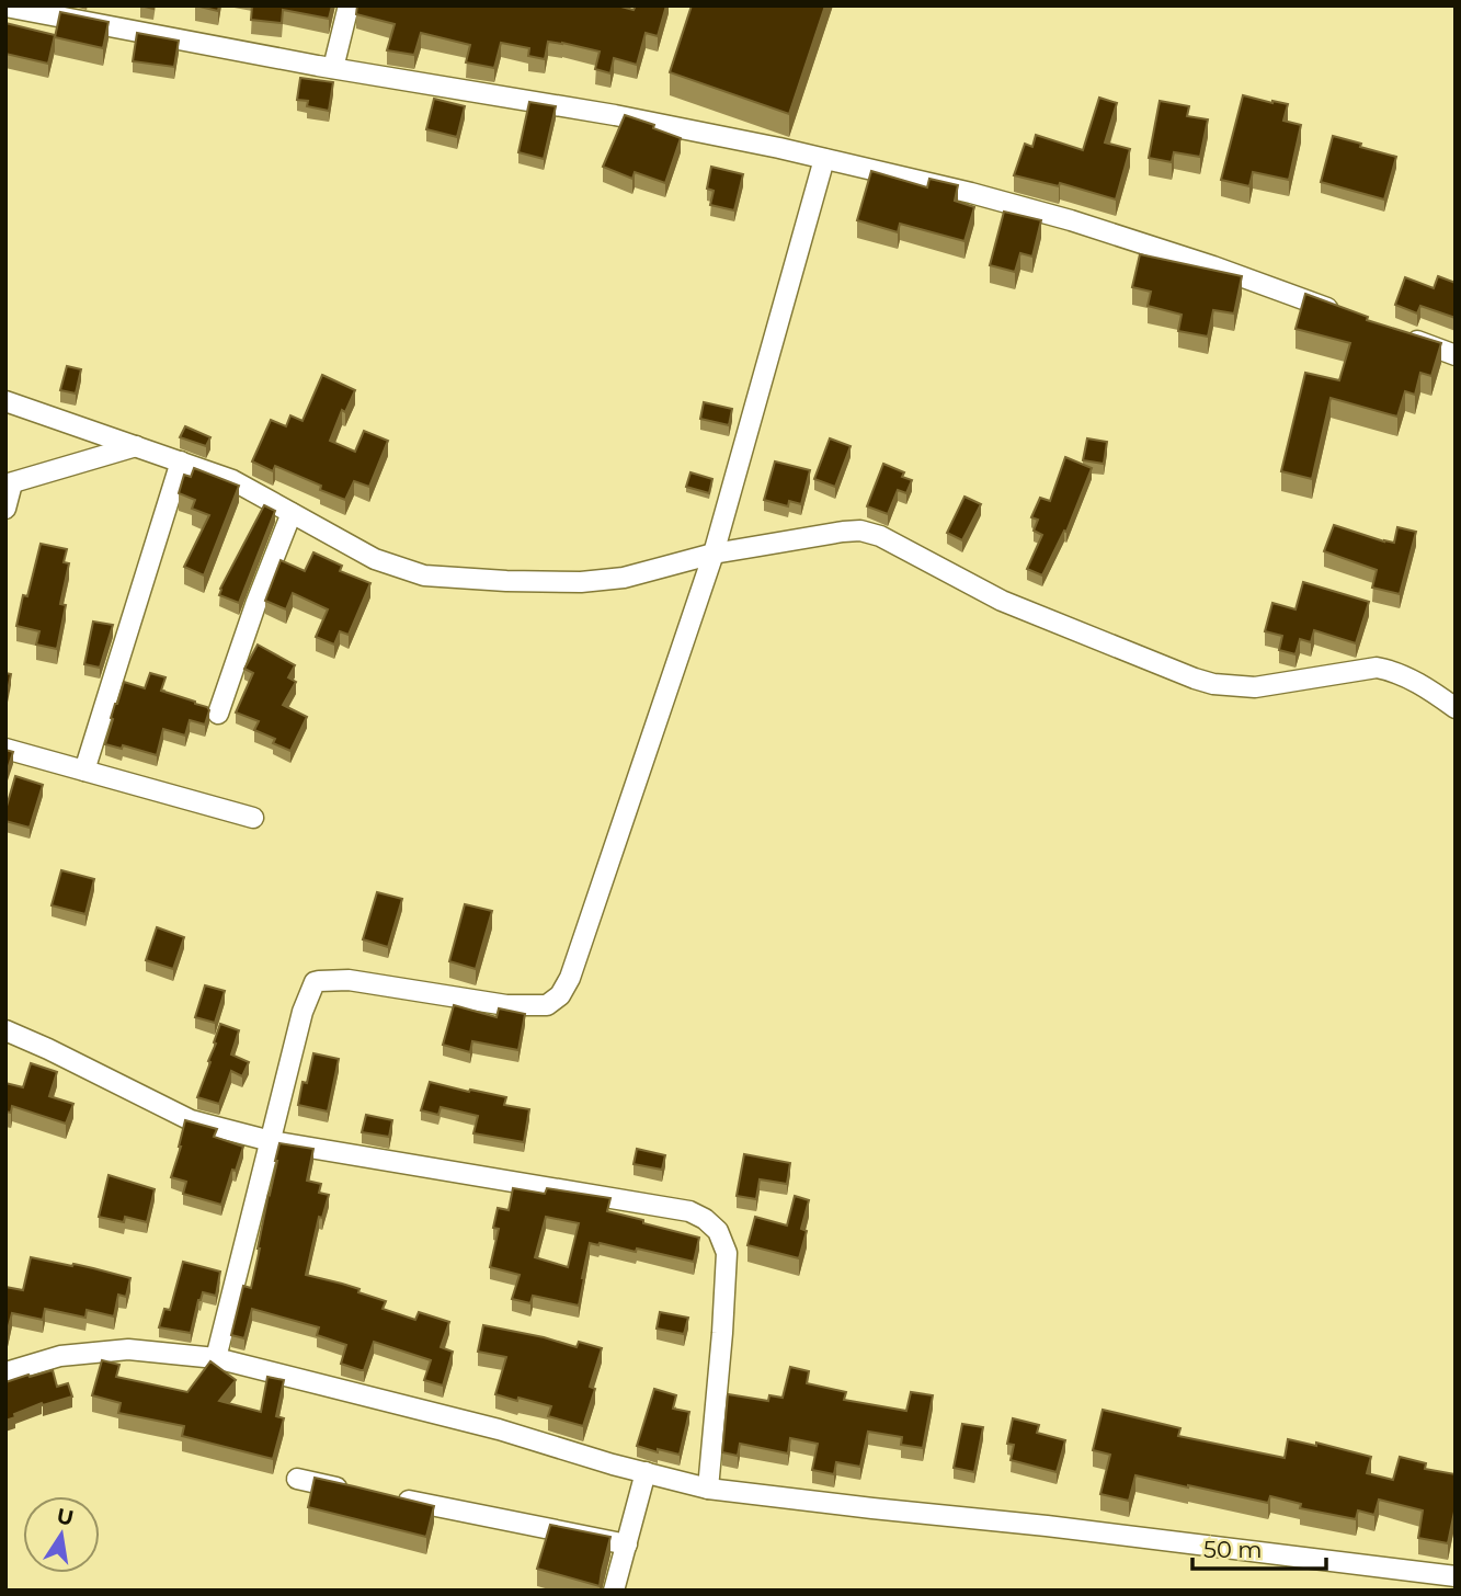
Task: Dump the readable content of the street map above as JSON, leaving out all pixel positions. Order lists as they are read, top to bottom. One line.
{"scale_bar":"50 m","north":"top"}
